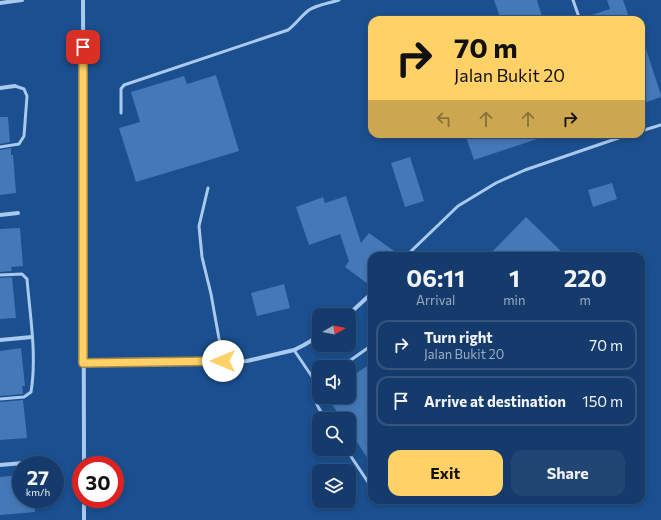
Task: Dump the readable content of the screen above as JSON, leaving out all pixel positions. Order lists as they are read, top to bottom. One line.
{"north":"right","page":{"turn":["70 m","Jalan Bukit 20"],"eta":["06:11","Arrival","1","min","220","m"],"list":[{"name":"Turn right","note":"Jalan Bukit 20","value":"70 m"},{"name":"Arrive at destination","value":"150 m"}],"buttons":["Exit","Share"],"speed":"27 km/h","limit":"30"}}
